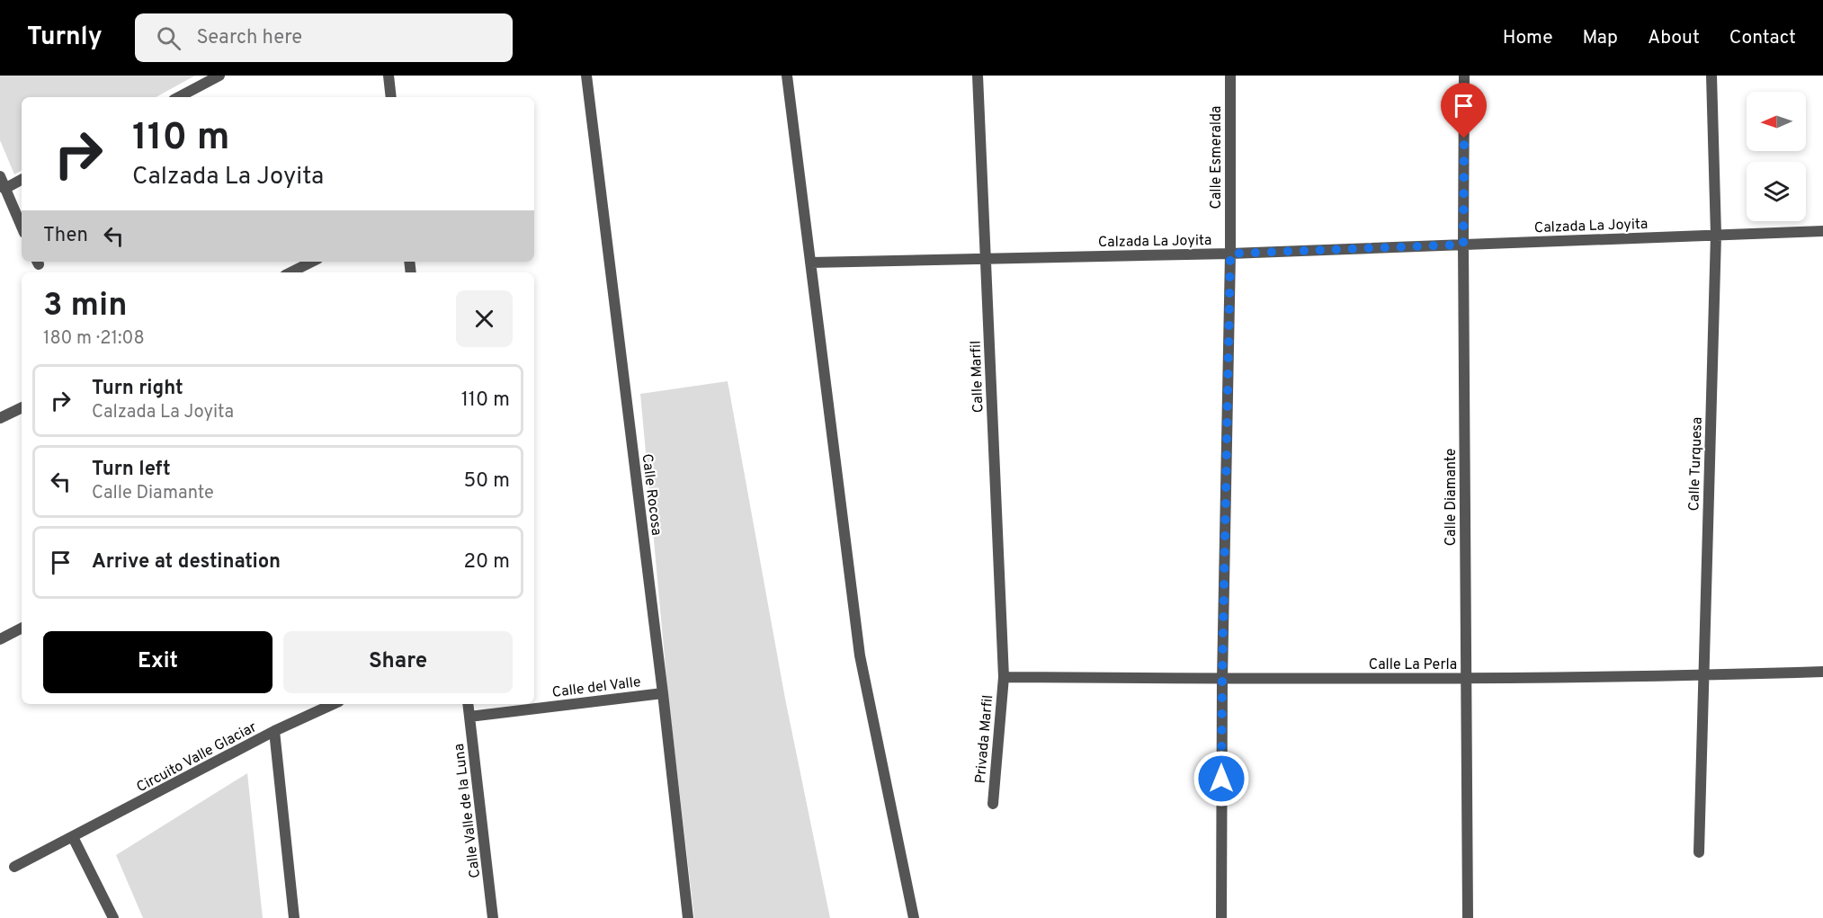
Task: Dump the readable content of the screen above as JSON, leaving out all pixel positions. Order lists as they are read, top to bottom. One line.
{"streets":{"street":["Calle Esmeralda","Calzada La Joyita","Calle Marfil","Calle Turquesa","Calle Rocosa","Calle Diamante","Calle La Perla","Calle del Valle","Privada Marfil","Circuito Valle Glaciar","Calle Valle de la Luna"]},"crossings":[["Calle Esmeralda","Calzada La Joyita"],["Calle Esmeralda","Calle La Perla"],["Calzada La Joyita","Calle Marfil"],["Calzada La Joyita","Calle Turquesa"],["Calzada La Joyita","Calle Diamante"],["Calle Marfil","Calle La Perla"],["Calle Marfil","Privada Marfil"],["Calle Turquesa","Calle La Perla"],["Calle Rocosa","Calle del Valle"],["Calle Diamante","Calle La Perla"],["Calle La Perla","Privada Marfil"],["Calle del Valle","Calle Valle de la Luna"]],"north":"left","page":{"header":"Turnly","search":"Search here","nav":["Home","Map","About","Contact"],"turn":["110 m","Calzada La Joyita"],"then":"Then","heading":["3 min","180 m · 21:08"],"list":[{"name":"Turn right","note":"Calzada La Joyita","value":"110 m"},{"name":"Turn left","note":"Calle Diamante","value":"50 m"},{"name":"Arrive at destination","value":"20 m"}],"buttons":["Exit","Share"]}}
